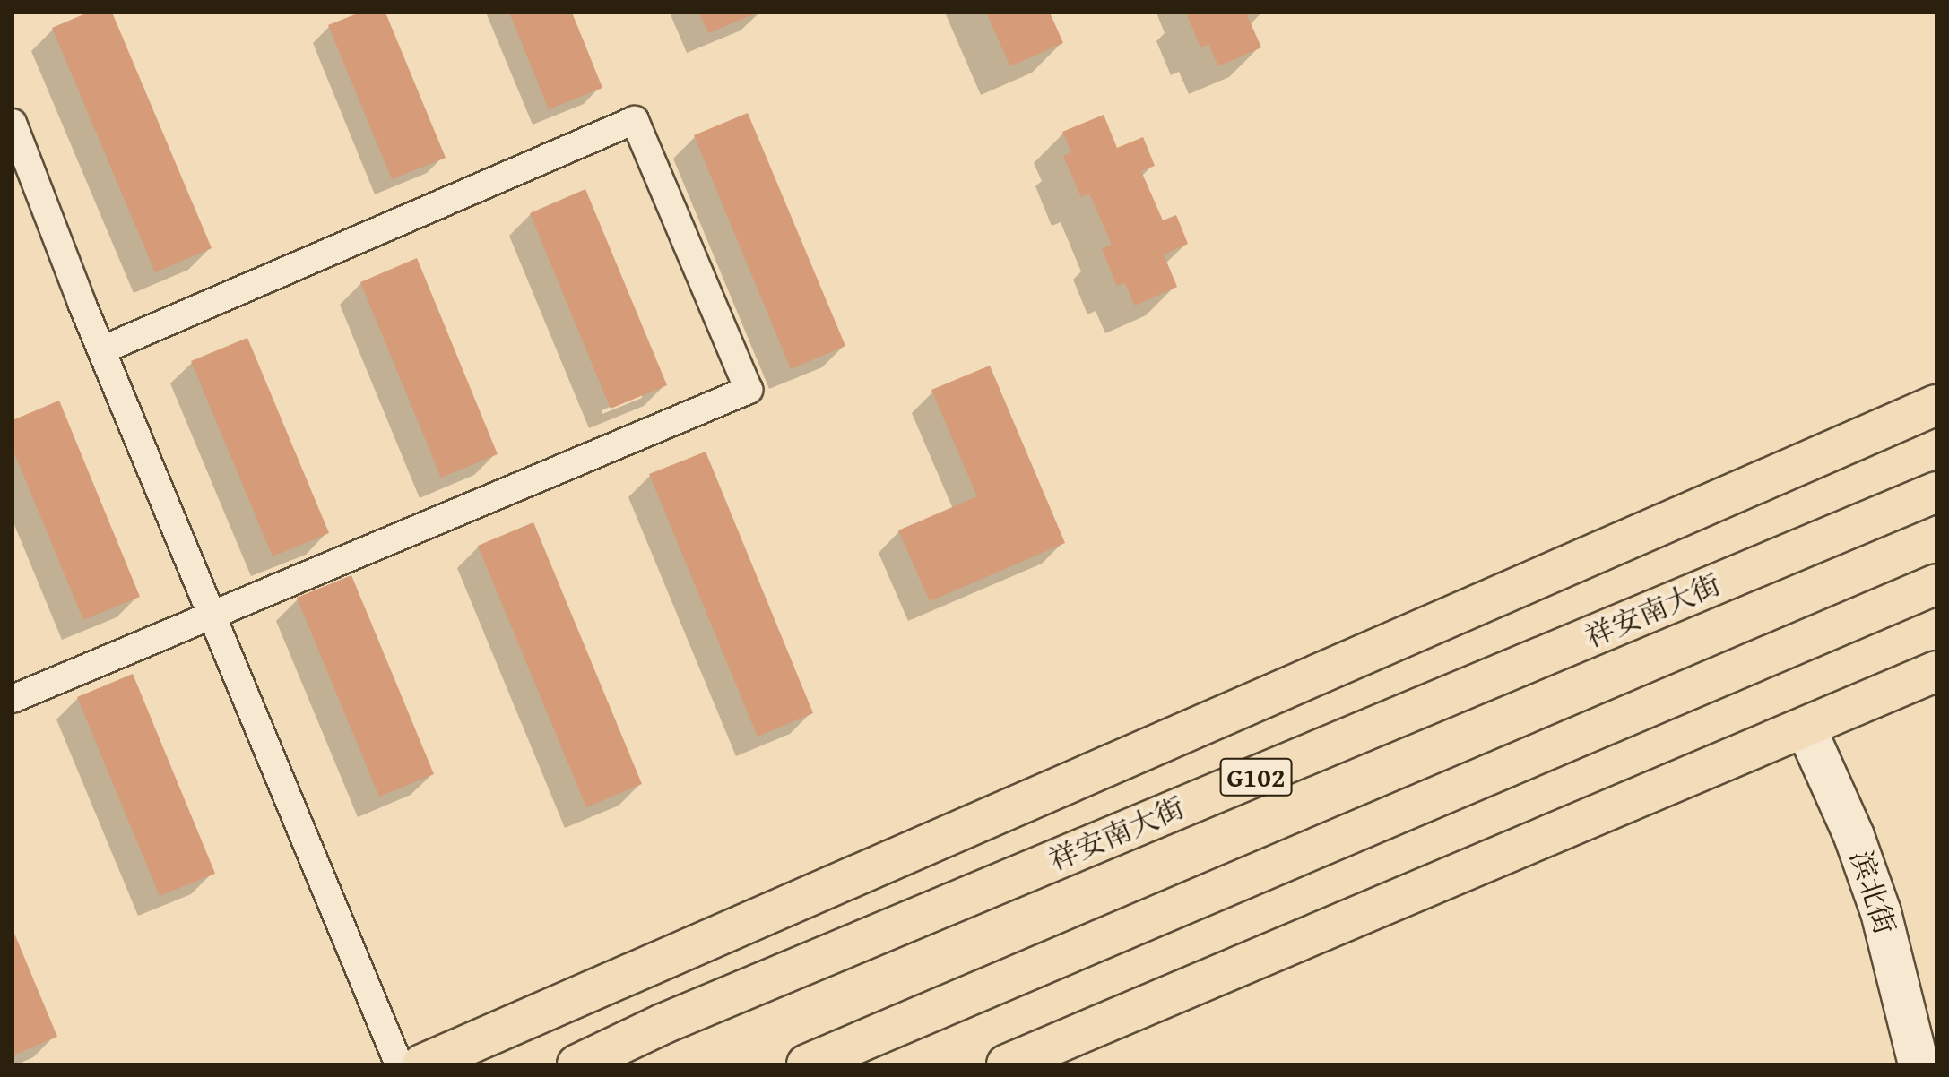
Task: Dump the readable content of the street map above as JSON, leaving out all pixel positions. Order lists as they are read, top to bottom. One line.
{"streets":{"highway":["祥安南大街","G102"],"street":["滨北街"]}}
